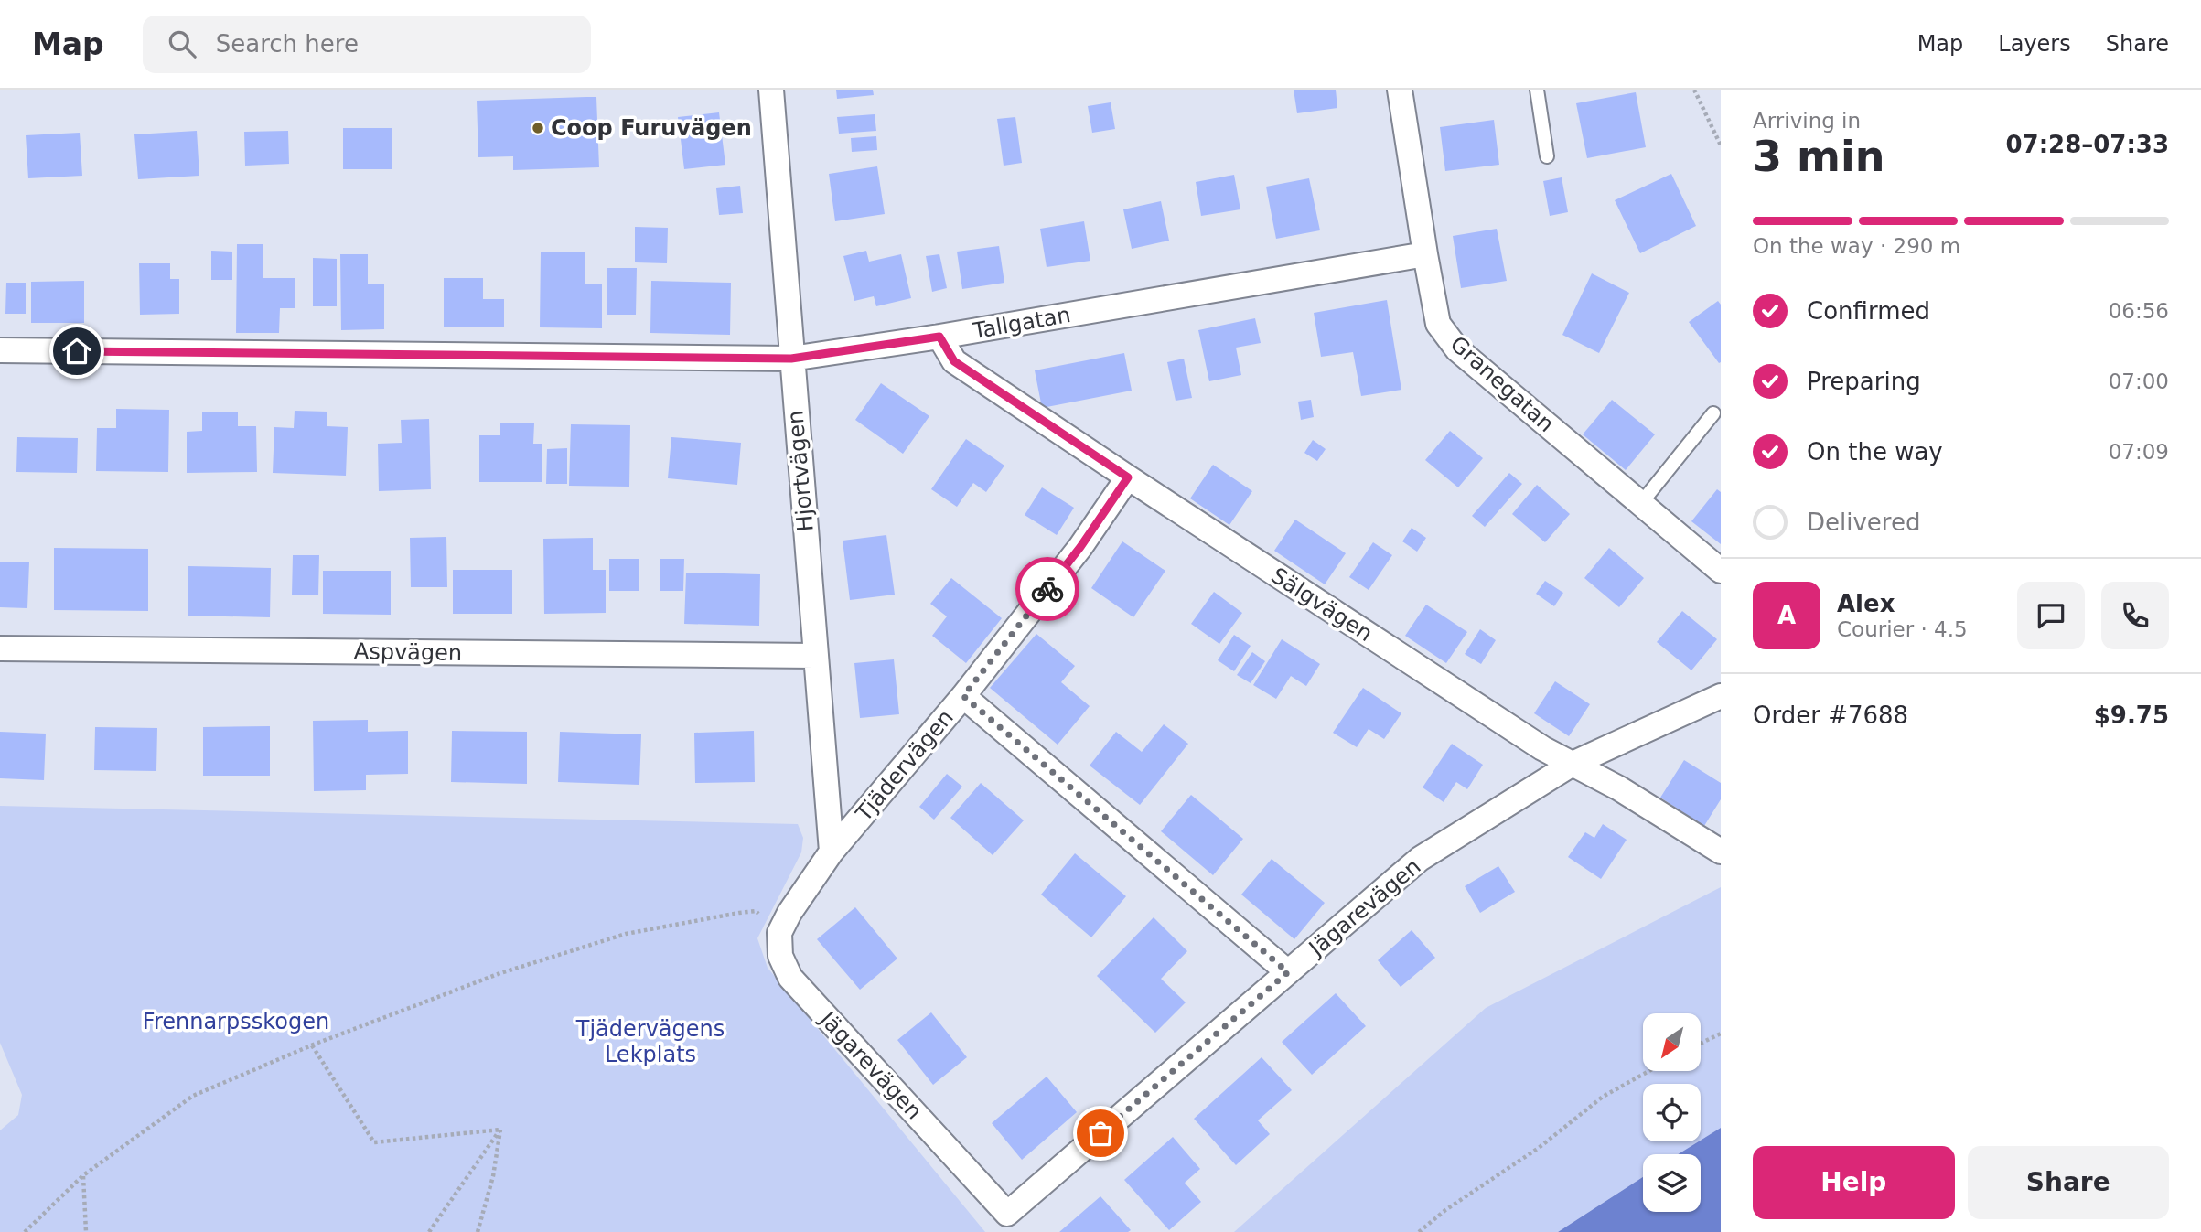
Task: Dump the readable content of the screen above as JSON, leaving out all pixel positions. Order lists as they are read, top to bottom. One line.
{"streets":{"street":["Tallgatan","Granegatan","Hjortvägen","Sälgvägen","Aspvägen","Tjädervägen","Jägarevägen"]},"crossings":[["Tallgatan","Granegatan"],["Tallgatan","Hjortvägen"],["Tallgatan","Sälgvägen"],["Hjortvägen","Aspvägen"],["Hjortvägen","Tjädervägen"],["Sälgvägen","Tjädervägen"],["Sälgvägen","Jägarevägen"],["Tjädervägen","Jägarevägen"]],"parks":["Frennarpsskogen","Tjädervägens Lekplats"],"places":["Coop Furuvägen"],"north":"bottom left","page":{"header":"Map","search":"Search here","nav":["Map","Layers","Share"],"heading":["3 min","Arriving in","07:28–07:33"],"panel":["Alex","Courier · 4.5","Order #7688","$9.75"],"bar":"On the way · 290 m","list":[["Confirmed","06:56"],["Preparing","07:00"],["On the way","07:09"],"Delivered"],"round":"A","buttons":["Help","Share"]}}
